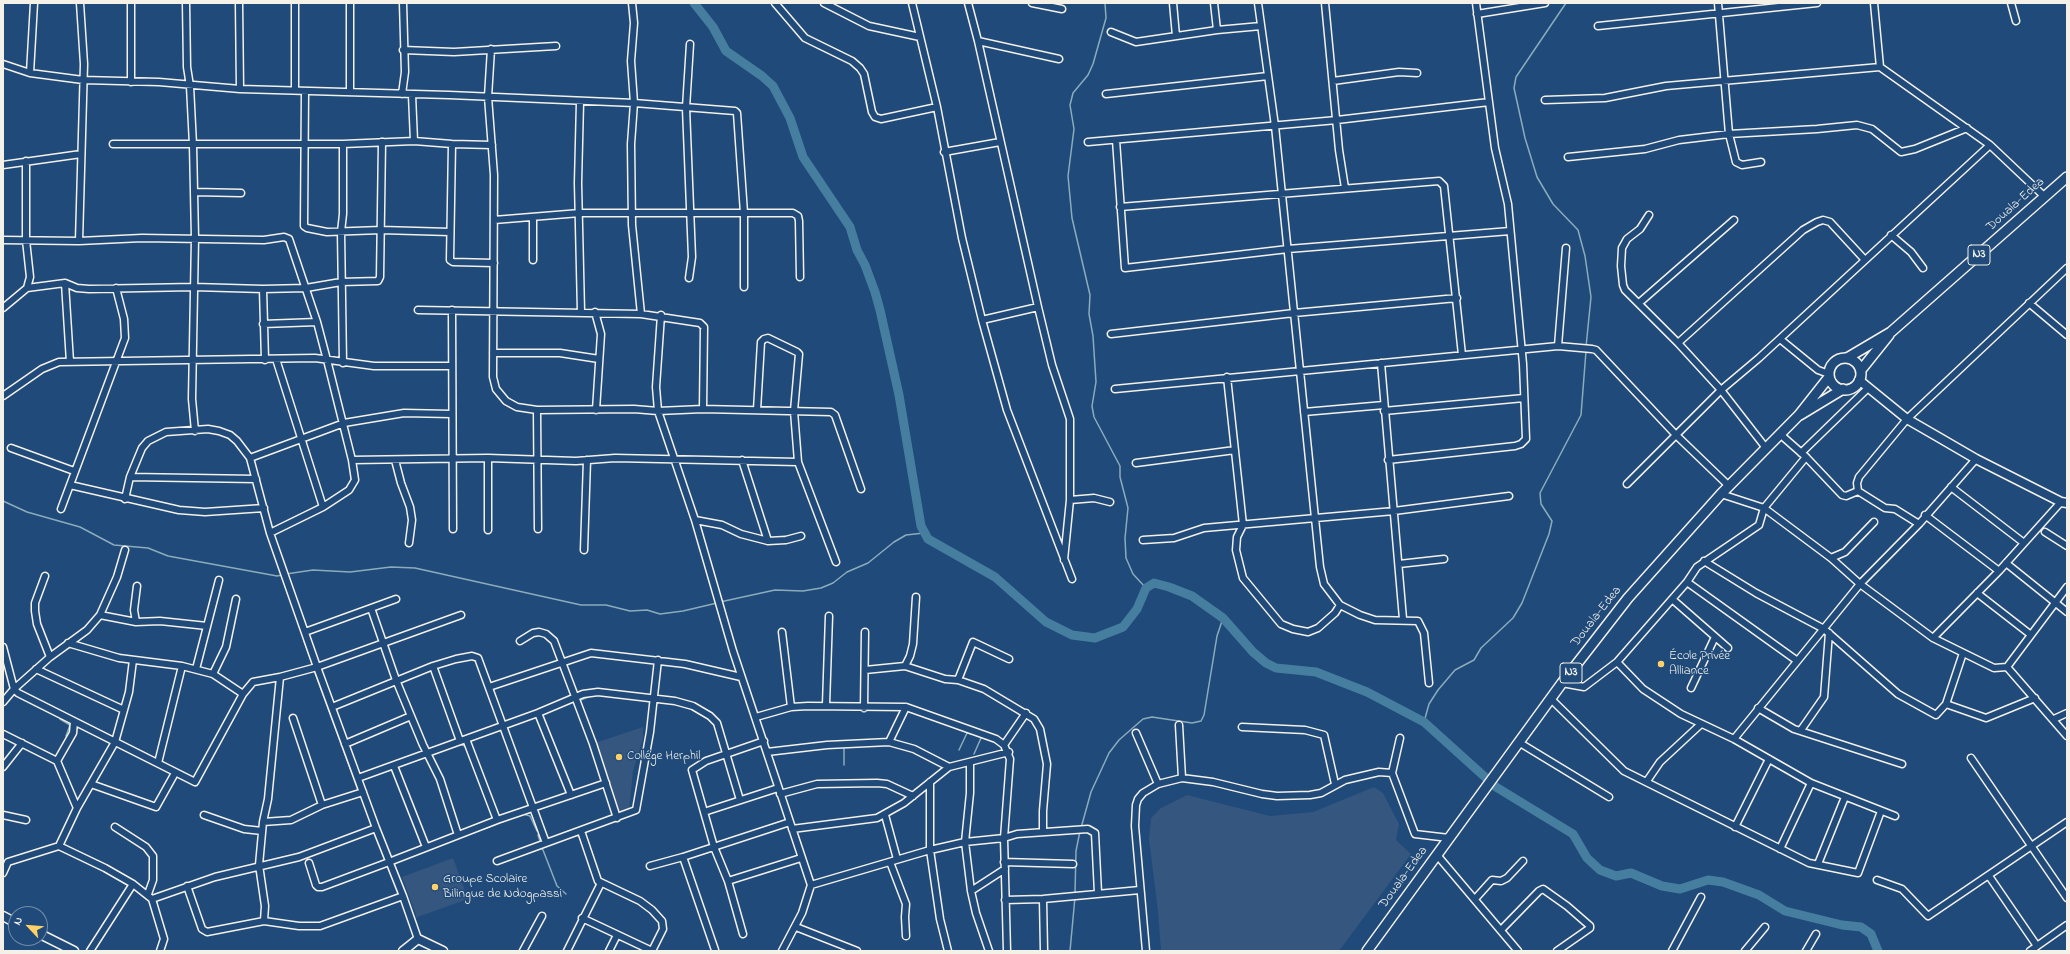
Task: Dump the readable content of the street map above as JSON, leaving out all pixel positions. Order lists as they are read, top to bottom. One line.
{"streets":{"highway":["Douala-Edea","N3"]},"crossings":[["Douala-Edea","N3"]],"places":["École Privée Alliance","Collége Herphil","Groupe Scolaire Bilingue de Ndogpassi"],"north":"top left"}
